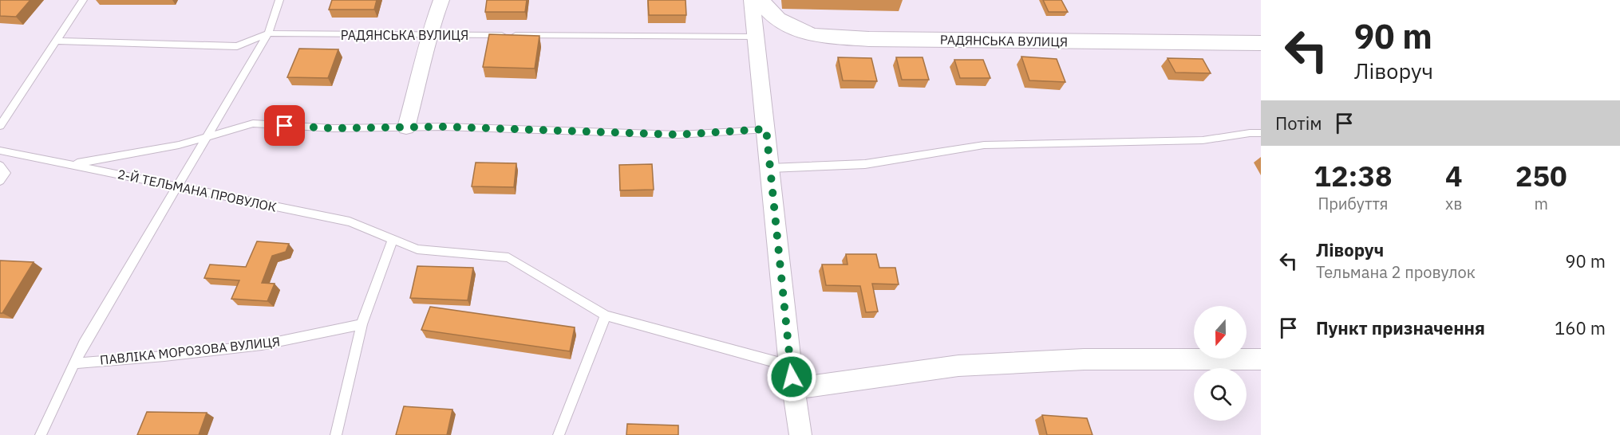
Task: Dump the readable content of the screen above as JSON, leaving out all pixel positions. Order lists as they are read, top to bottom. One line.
{"streets":{"street":["РАДЯНСЬКА ВУЛИЦЯ"],"lane":["2-Й ТЕЛЬМАНА ПРОВУЛОК","ПАВЛІКА МОРОЗОВА ВУЛИЦЯ"]},"north":"bottom","page":{"turn":["90 m","Ліворуч"],"then":"Потім","eta":["12:38","Прибуття","4","хв","250","m"],"list":[{"name":"Ліворуч","note":"Тельмана 2 провулок","value":"90 m"},{"name":"Пункт призначення","value":"160 m"}]}}
